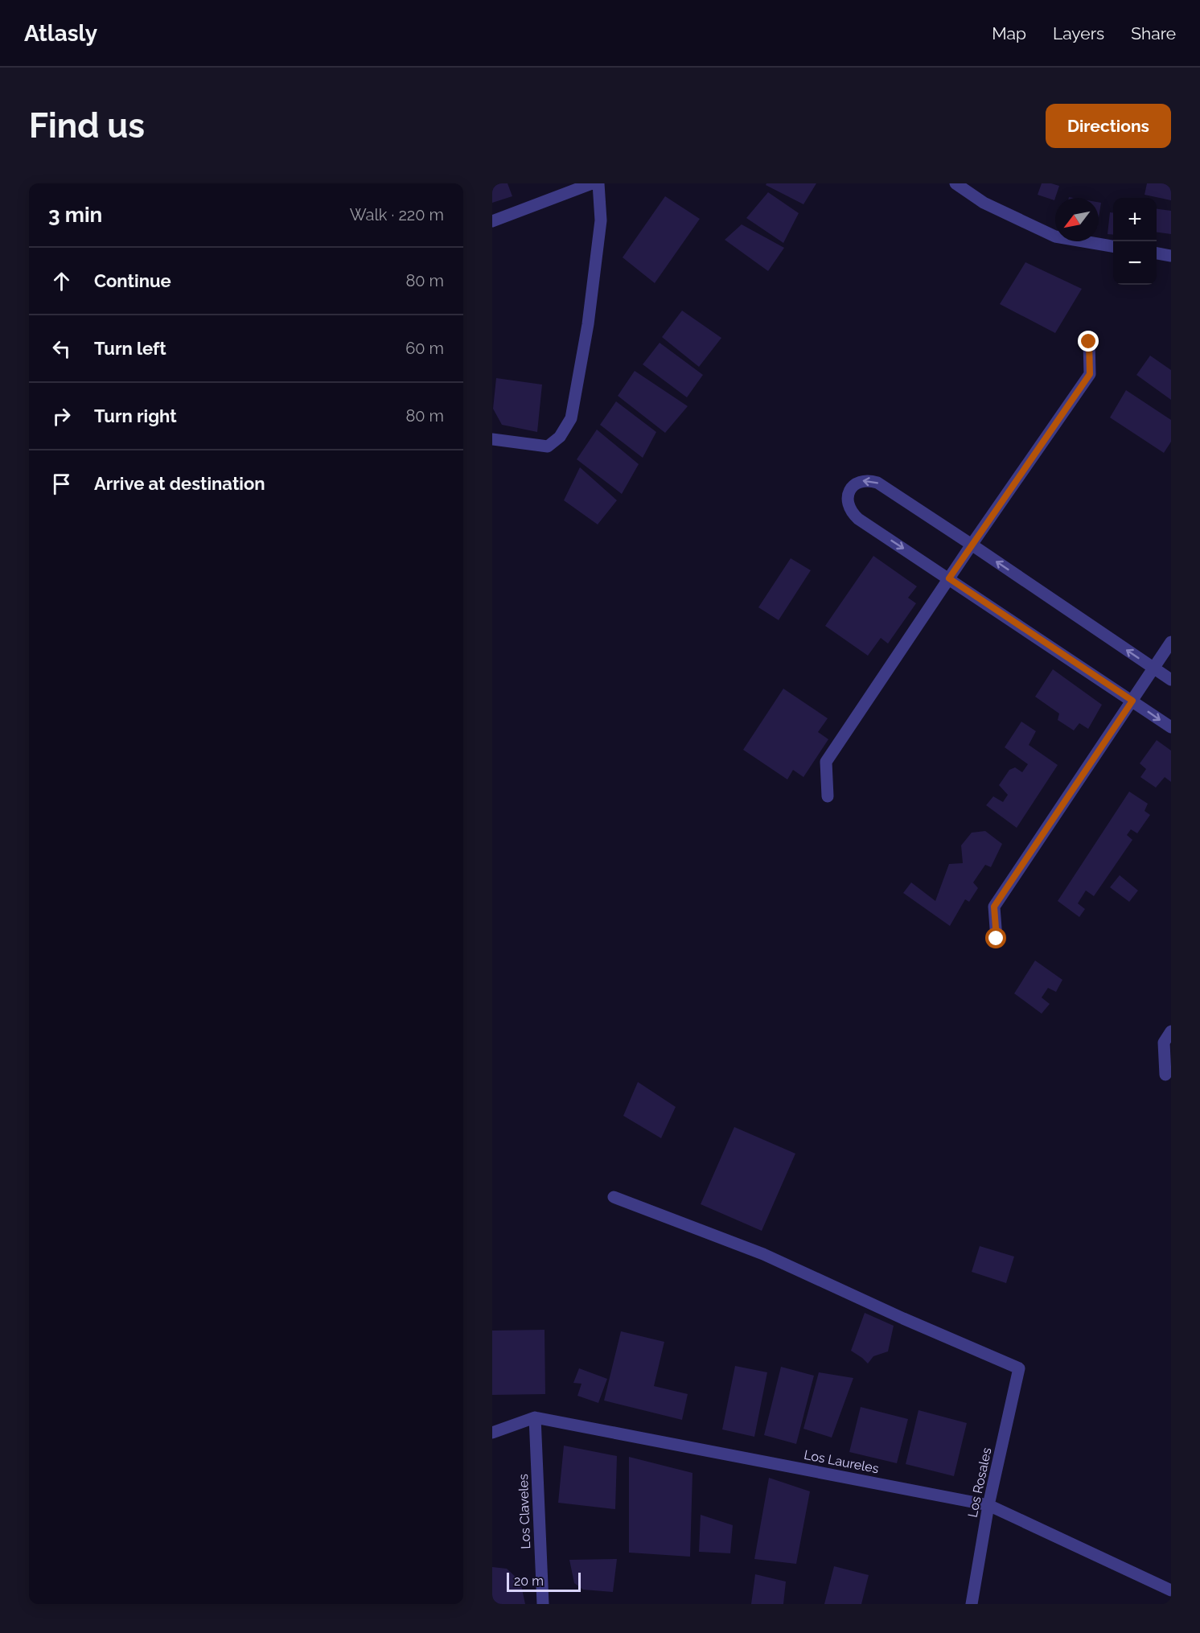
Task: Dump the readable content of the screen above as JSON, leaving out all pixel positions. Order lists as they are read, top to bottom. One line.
{"streets":{"street":["Los Laureles","Los Rosales","Los Claveles"]},"crossings":[["Los Laureles","Los Rosales"],["Los Laureles","Los Claveles"]],"scale_bar":"20 m","north":"bottom left","page":{"header":"Atlasly","nav":["Map","Layers","Share"],"buttons":"Directions","title":"Find us","heading":["3 min","Walk · 220 m"],"map_buttons":["+","−"],"list":[["Continue","80 m"],["Turn left","60 m"],["Turn right","80 m"],"Arrive at destination"],"scale":"20 m"}}
